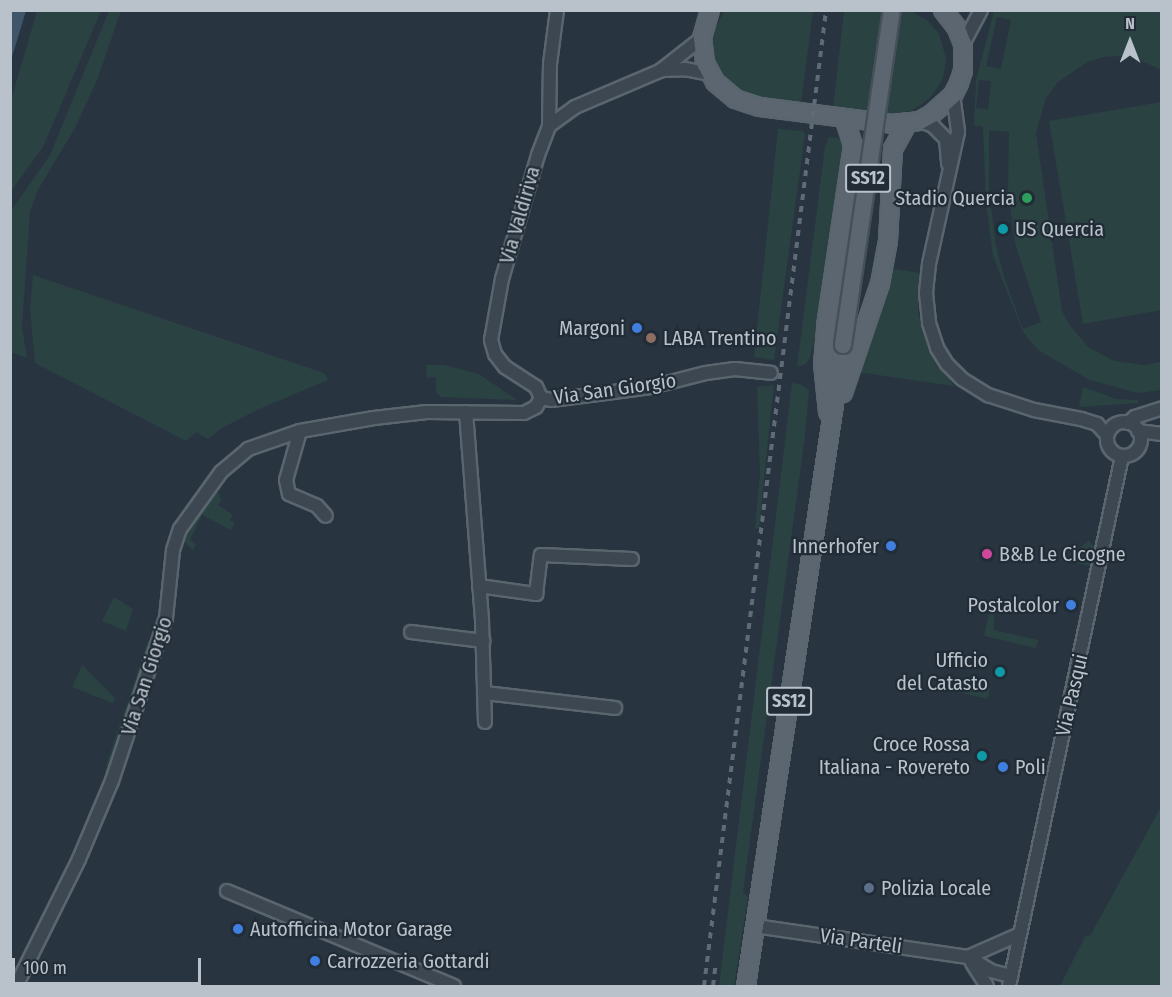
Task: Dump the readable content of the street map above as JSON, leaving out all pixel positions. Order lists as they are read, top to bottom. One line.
{"streets":{"main road":["SS12"],"street":["Via Valdiriva","Via San Giorgio","Via Pasqui","Via Parteli"]},"crossings":[["SS12","Via Parteli"],["Via Valdiriva","Via San Giorgio"],["Via Pasqui","Via Parteli"]],"places":["Stadio Quercia","US Quercia","Margoni","LABA Trentino","Innerhofer","B&B Le Cicogne","Postalcolor","Ufficio del Catasto","Croce Rossa Italiana - Rovereto","Poli","Polizia Locale","Autofficina Motor Garage","Carrozzeria Gottardi"],"scale_bar":"100 m","north":"top"}
